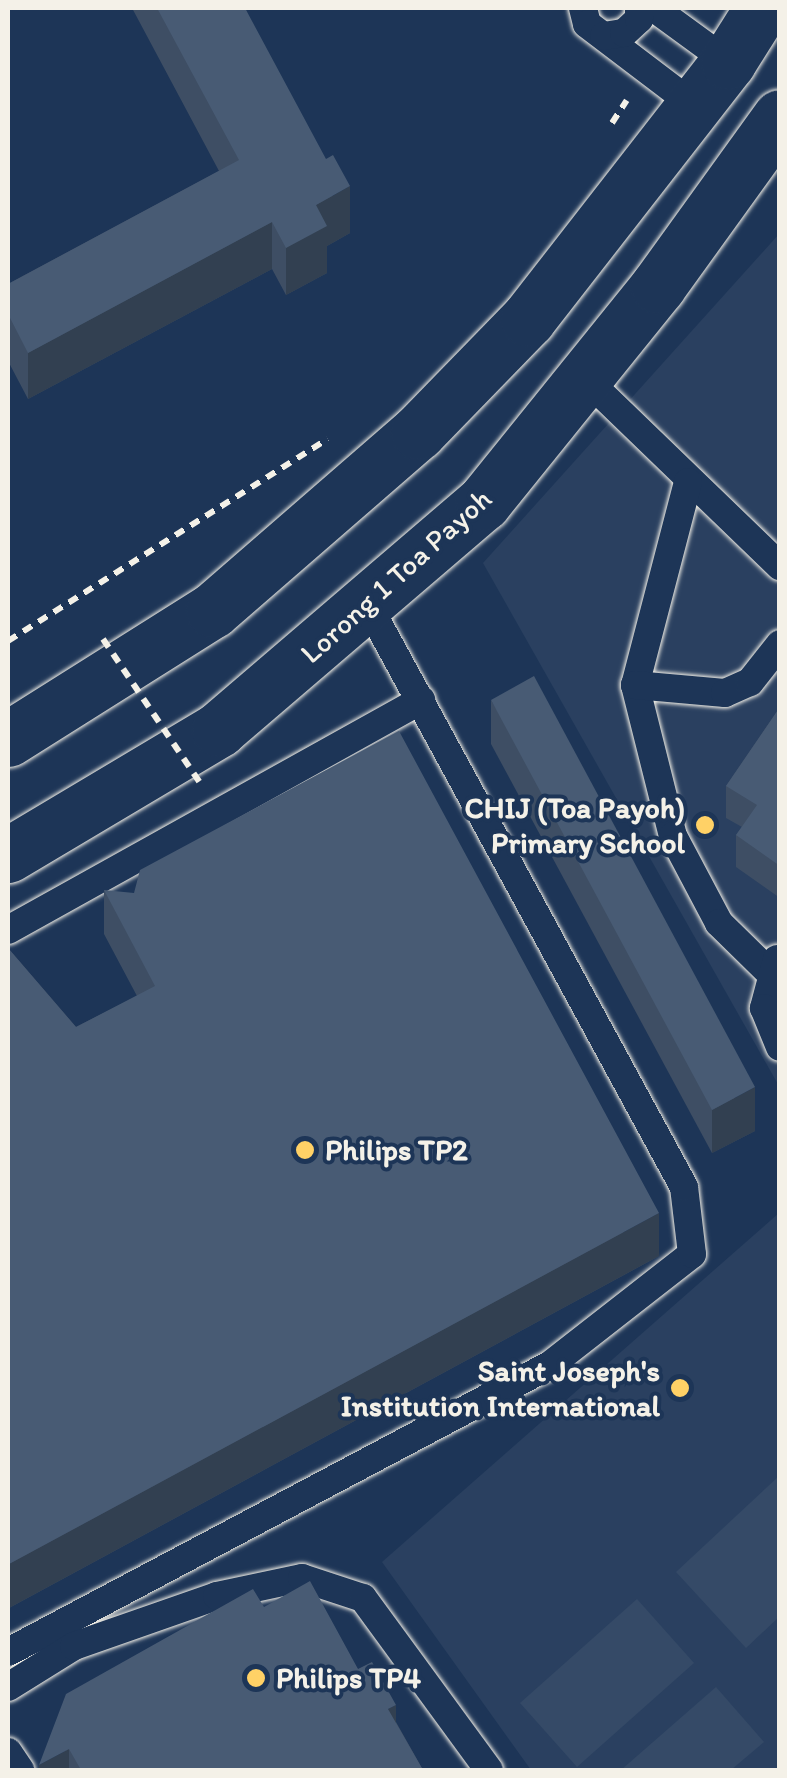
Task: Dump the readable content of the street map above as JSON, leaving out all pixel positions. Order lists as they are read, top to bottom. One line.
{"streets":{"main road":["Lorong 1 Toa Payoh"]},"places":["CHIJ (Toa Payoh) Primary School","Philips TP2","Saint Joseph's Institution International","Philips TP4"]}
